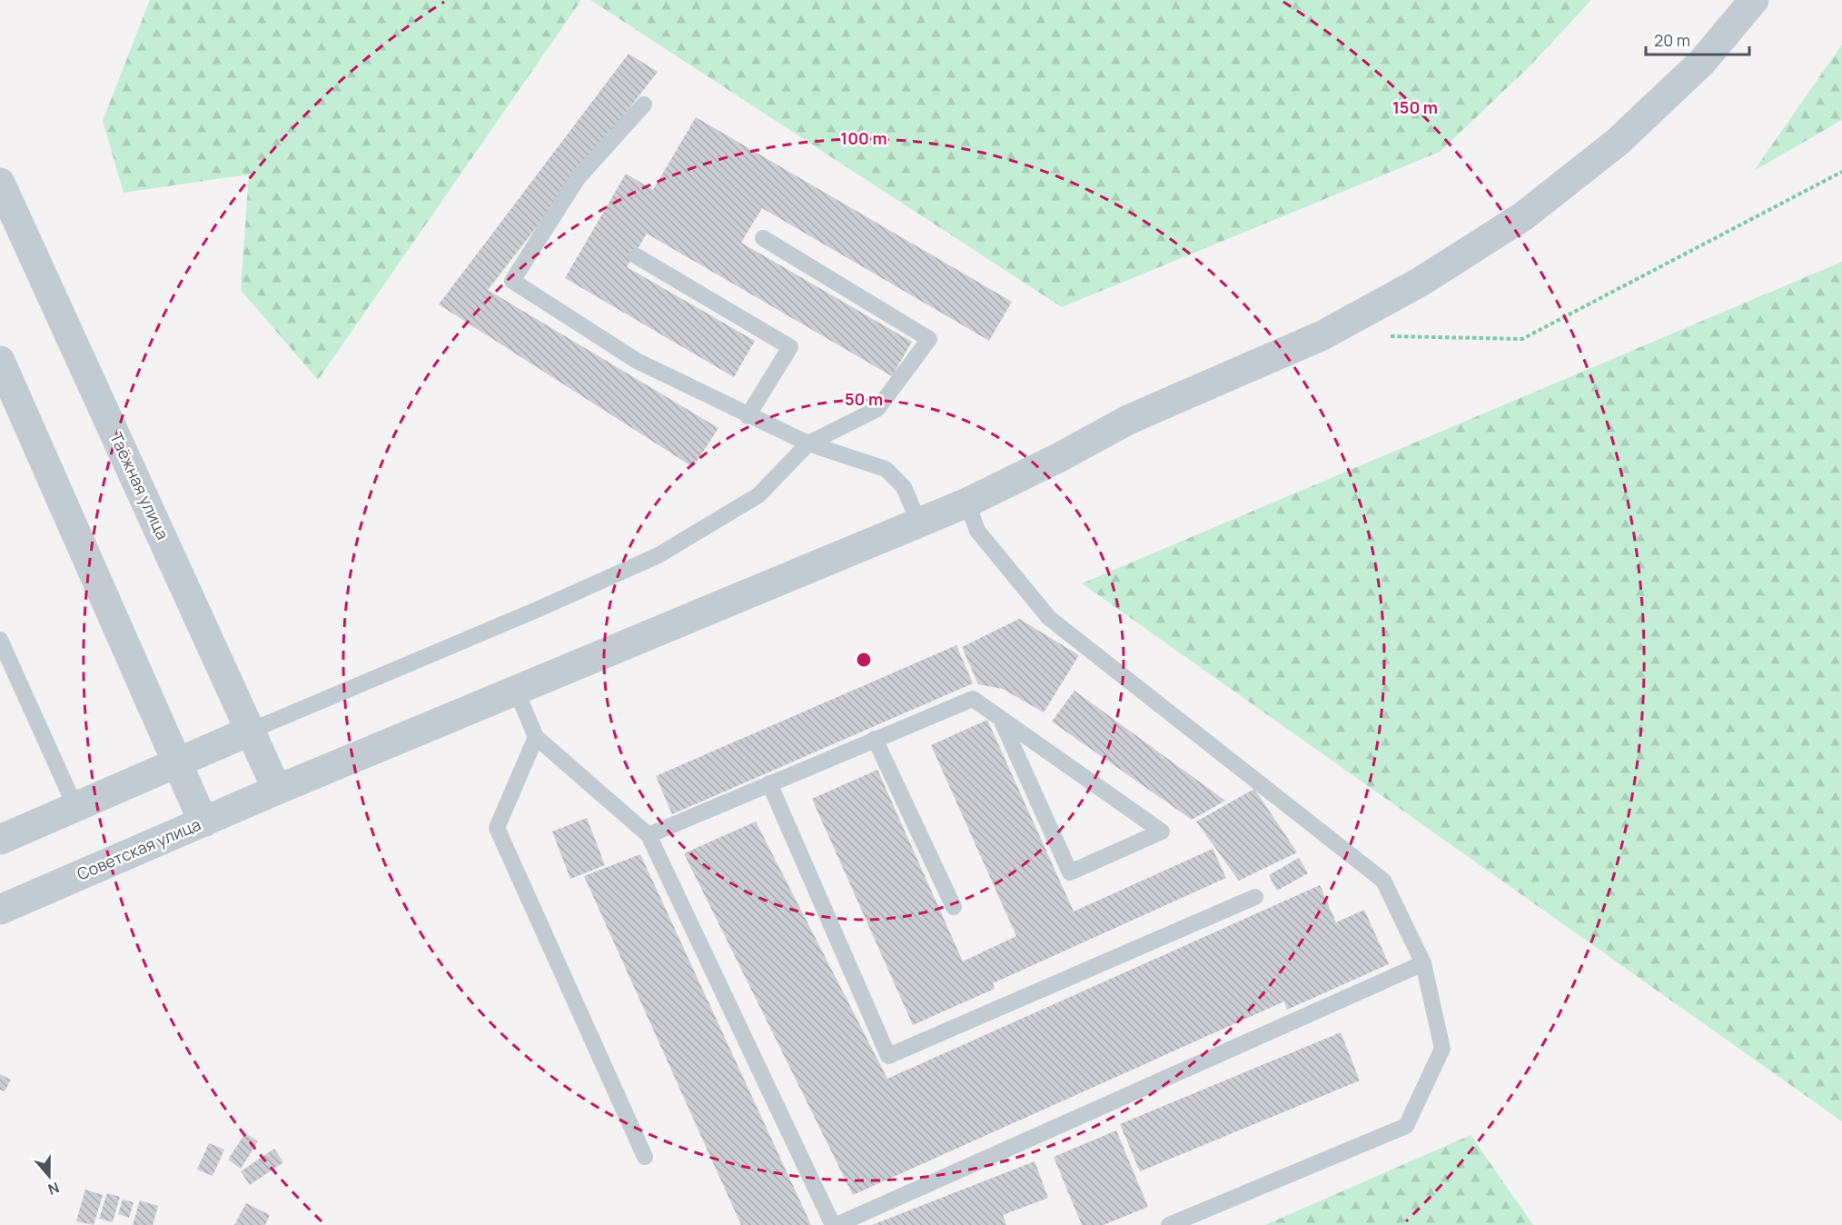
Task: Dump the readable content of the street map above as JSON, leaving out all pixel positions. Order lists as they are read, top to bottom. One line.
{"streets":{"street":["Таёжная улица","Советская улица"]},"crossings":[["Таёжная улица","Советская улица"]],"scale_bar":"20 m","north":"bottom","rings":["150 m","100 m","50 m"]}
